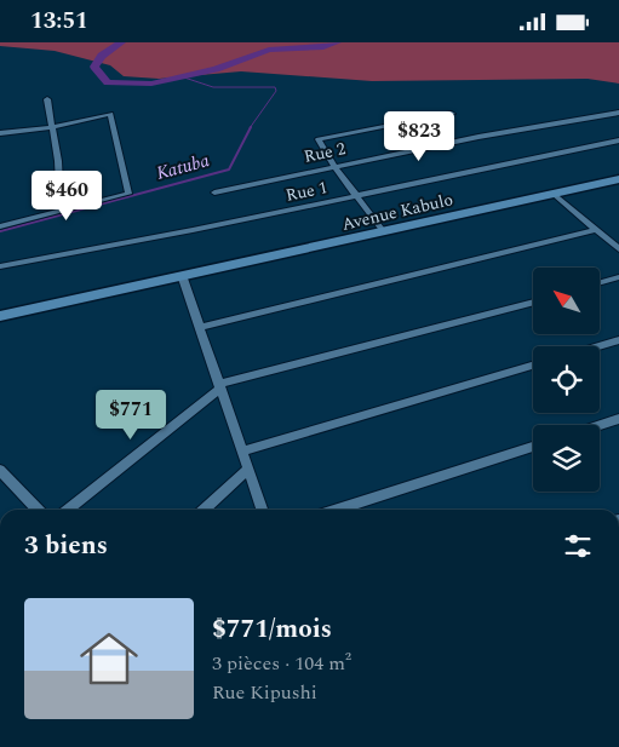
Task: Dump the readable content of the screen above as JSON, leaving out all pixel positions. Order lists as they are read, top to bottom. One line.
{"streets":{"street":["Rue 2","Rue 1","Avenue Kabulo"]},"water":["Katuba"],"north":"top left","page":{"status":"13:51","price":["$823","$460","$771"],"heading":"3 biens","list":[{"name":"$771/mois","note":"3 pièces · 104 m² · Rue Kipushi"}]}}
